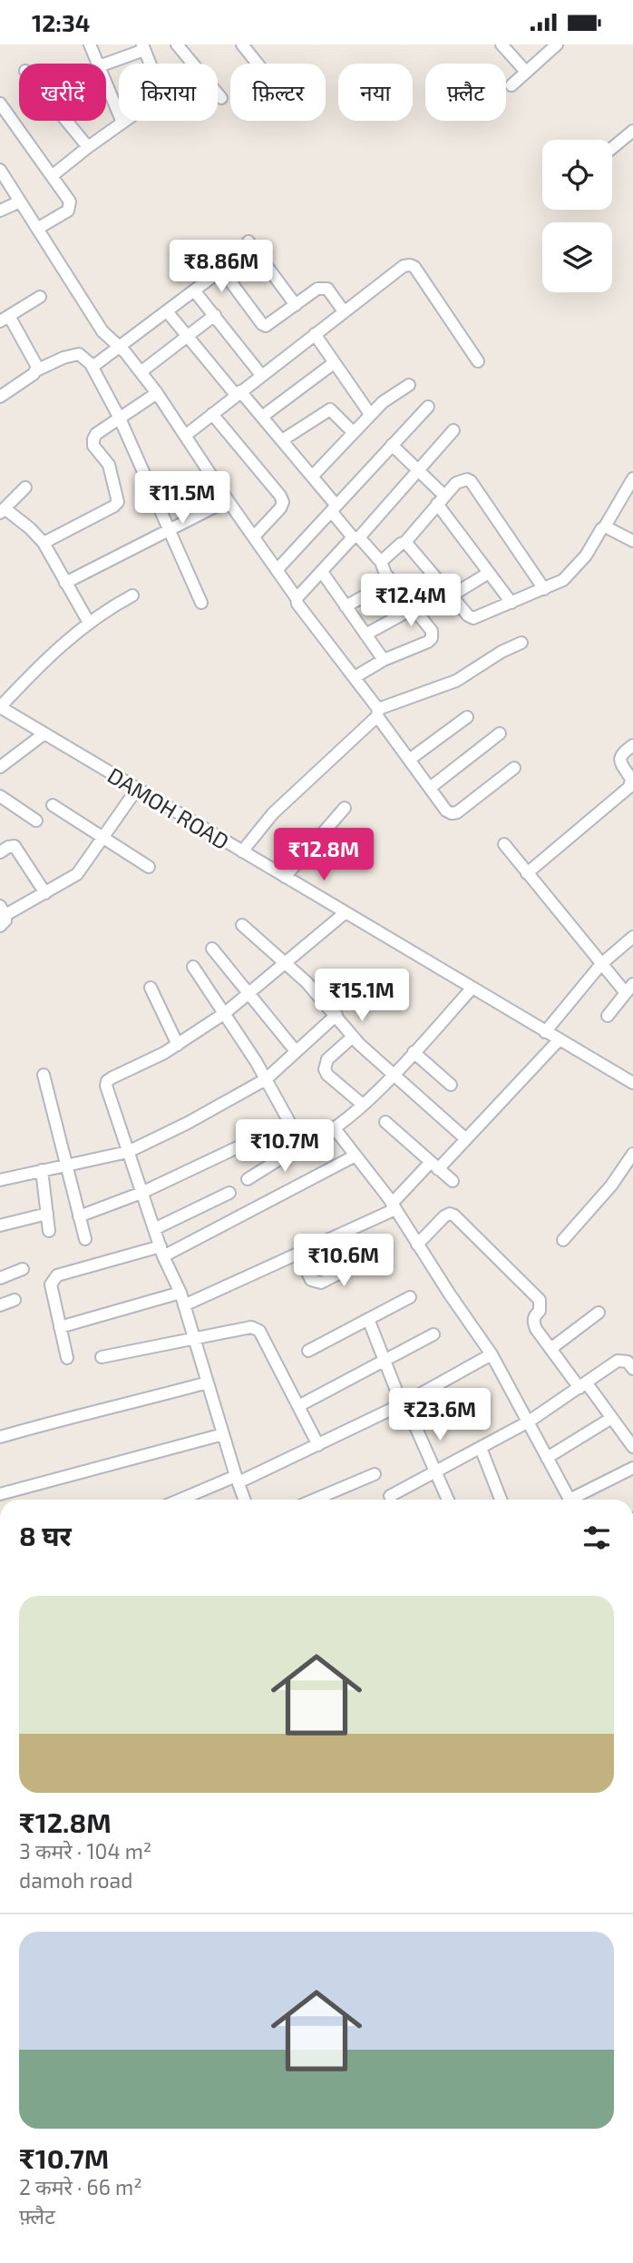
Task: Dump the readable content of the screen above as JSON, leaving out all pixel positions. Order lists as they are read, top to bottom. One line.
{"streets":{"street":["DAMOH ROAD"]},"page":{"status":"12:34","chip":["खरीदें","किराया","फ़िल्टर","नया","फ़्लैट"],"price":["₹8.86M","₹11.5M","₹12.4M","₹12.8M","₹15.1M","₹10.7M","₹10.6M","₹23.6M"],"heading":"8 घर","list":[{"name":"₹12.8M","note":"3 कमरे · 104 m² · damoh road"},{"name":"₹10.7M","note":"2 कमरे · 66 m² · फ़्लैट"}]}}
